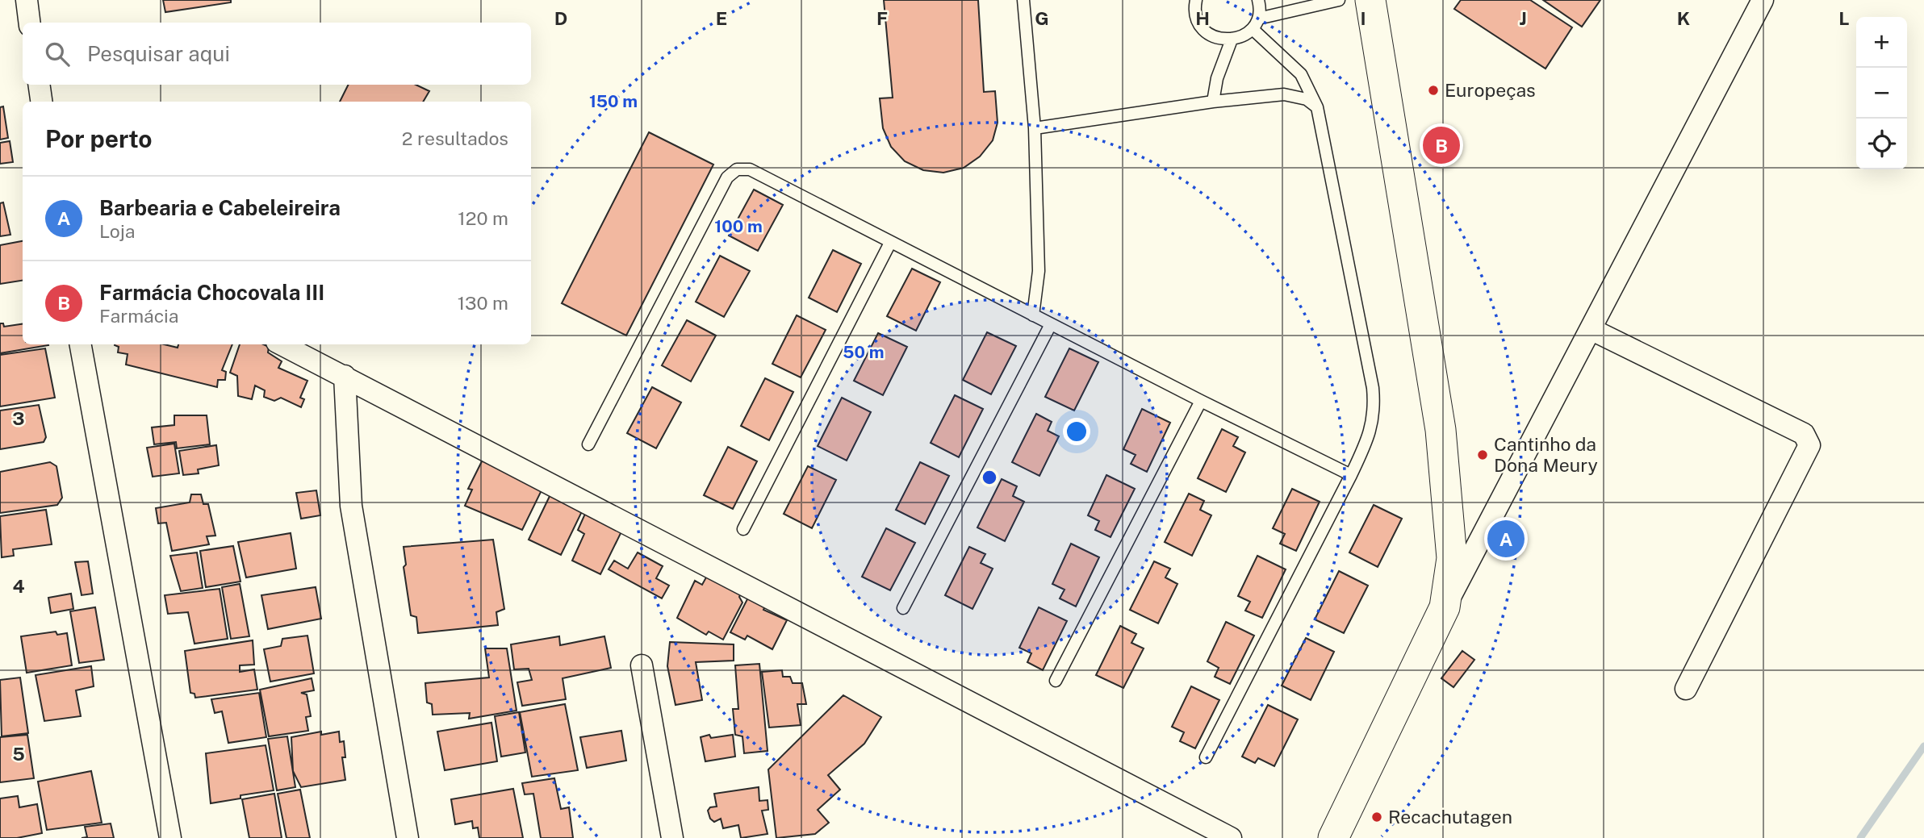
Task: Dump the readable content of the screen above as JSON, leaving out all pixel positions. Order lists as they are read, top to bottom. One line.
{"places":["Europeças","Cantinho da Dona Meury","Recachutagen"],"page":{"map_buttons":["+","−"],"search":"Pesquisar aqui","heading":["Por perto","2 resultados"],"pins":["B","A"],"list":[{"mark":"A","name":"Barbearia e Cabeleireira","note":"Loja","value":"120 m"},{"mark":"B","name":"Farmácia Chocovala III","note":"Farmácia","value":"130 m"}]},"grid":{"columns":["D","E","F","G","H","I","J","K","L"],"rows":["3","4","5"]},"rings":["150 m","100 m","50 m"]}
